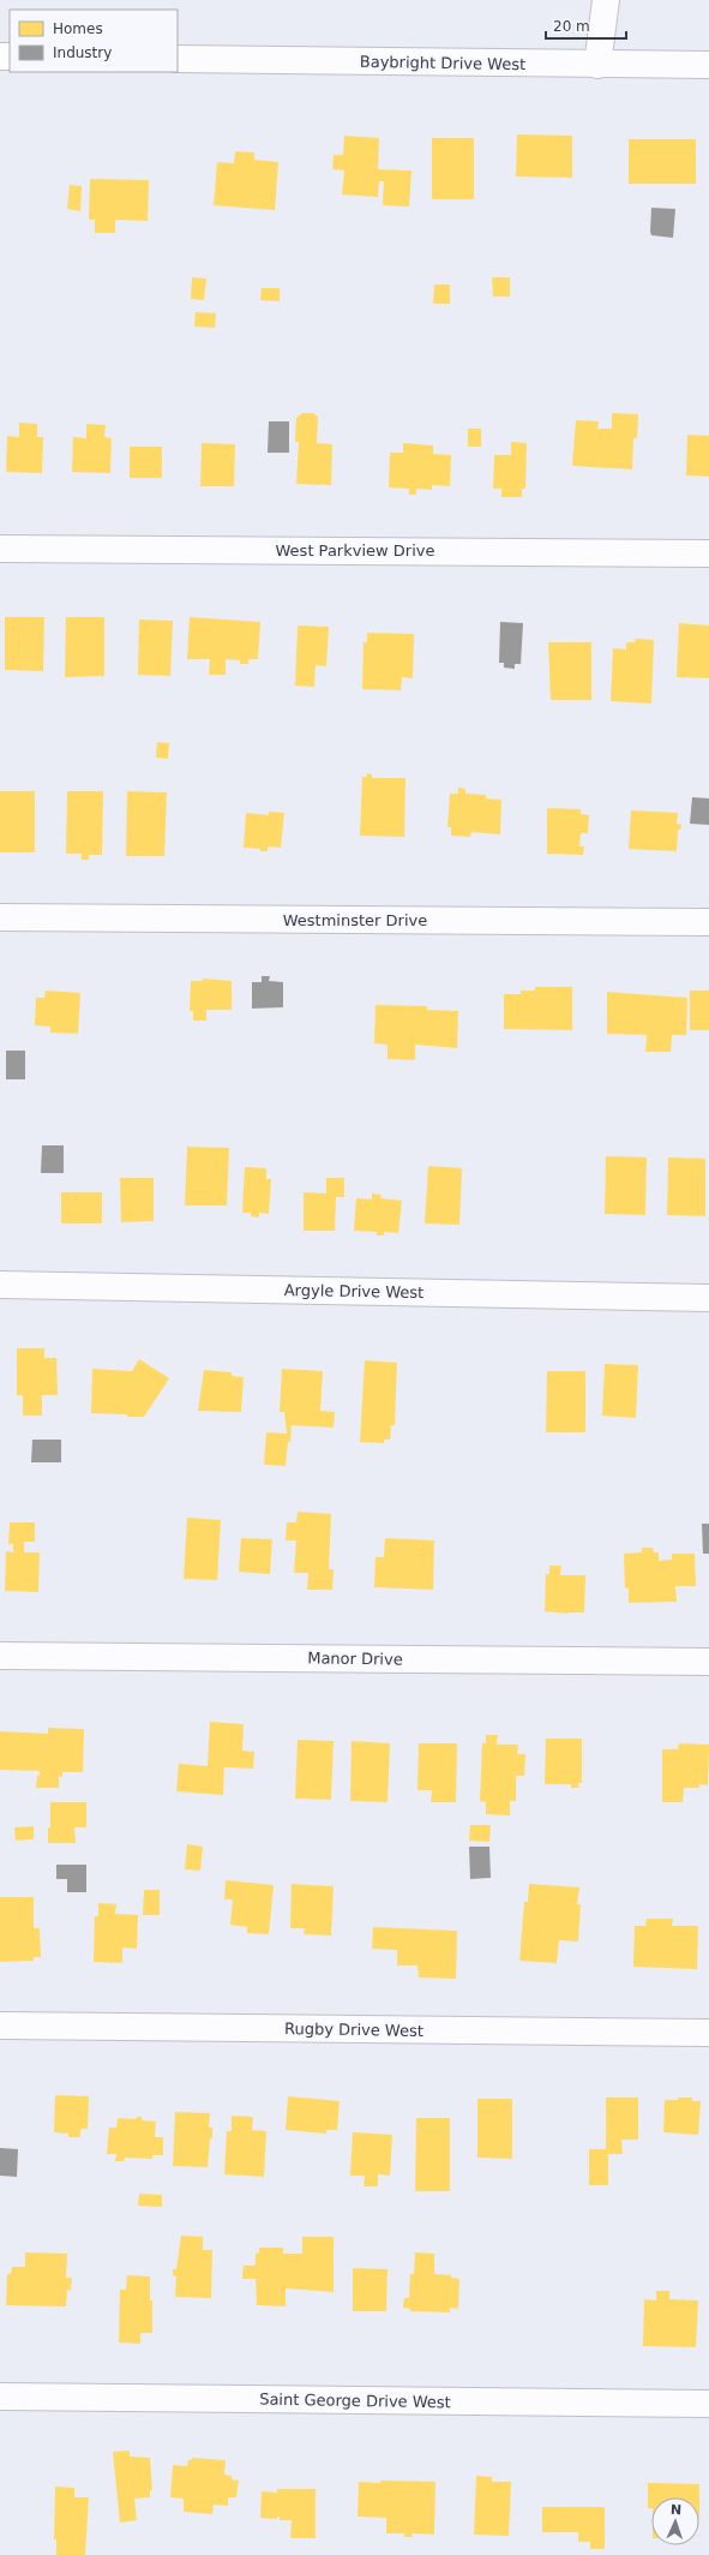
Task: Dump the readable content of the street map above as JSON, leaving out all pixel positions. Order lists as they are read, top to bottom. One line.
{"streets":{"street":["Baybright Drive West","West Parkview Drive","Westminster Drive","Argyle Drive West","Manor Drive","Rugby Drive West","Saint George Drive West"]},"legend":["Homes","Industry"],"scale_bar":"20 m","north":"top"}
